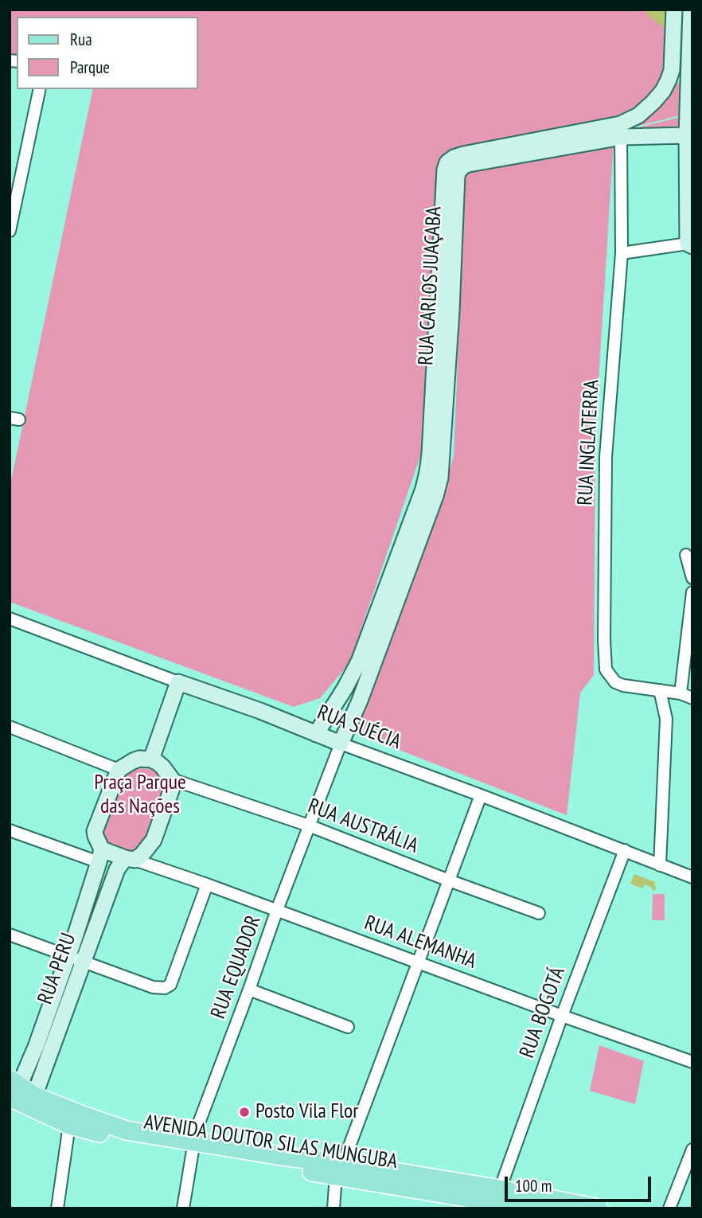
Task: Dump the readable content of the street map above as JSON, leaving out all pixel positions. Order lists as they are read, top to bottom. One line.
{"streets":{"main road":["AVENIDA DOUTOR SILAS MUNGUBA"],"street":["RUA CARLOS JUAÇABA","RUA INGLATERRA","RUA SUÉCIA","RUA AUSTRÁLIA","RUA ALEMANHA","RUA EQUADOR","RUA PERU","RUA BOGOTÁ"]},"crossings":[["RUA CARLOS JUAÇABA","RUA INGLATERRA"],["RUA CARLOS JUAÇABA","RUA SUÉCIA"],["RUA CARLOS JUAÇABA","RUA EQUADOR"],["RUA SUÉCIA","RUA EQUADOR"],["RUA SUÉCIA","RUA BOGOTÁ"],["RUA AUSTRÁLIA","RUA EQUADOR"],["RUA AUSTRÁLIA","RUA PERU"],["RUA ALEMANHA","RUA EQUADOR"],["RUA ALEMANHA","RUA PERU"],["RUA ALEMANHA","RUA BOGOTÁ"],["RUA EQUADOR","AVENIDA DOUTOR SILAS MUNGUBA"],["RUA PERU","AVENIDA DOUTOR SILAS MUNGUBA"],["RUA BOGOTÁ","AVENIDA DOUTOR SILAS MUNGUBA"]],"parks":["Praça Parque das Nações"],"places":["Posto Vila Flor"],"legend":["Rua","Parque"],"scale_bar":"100 m"}
